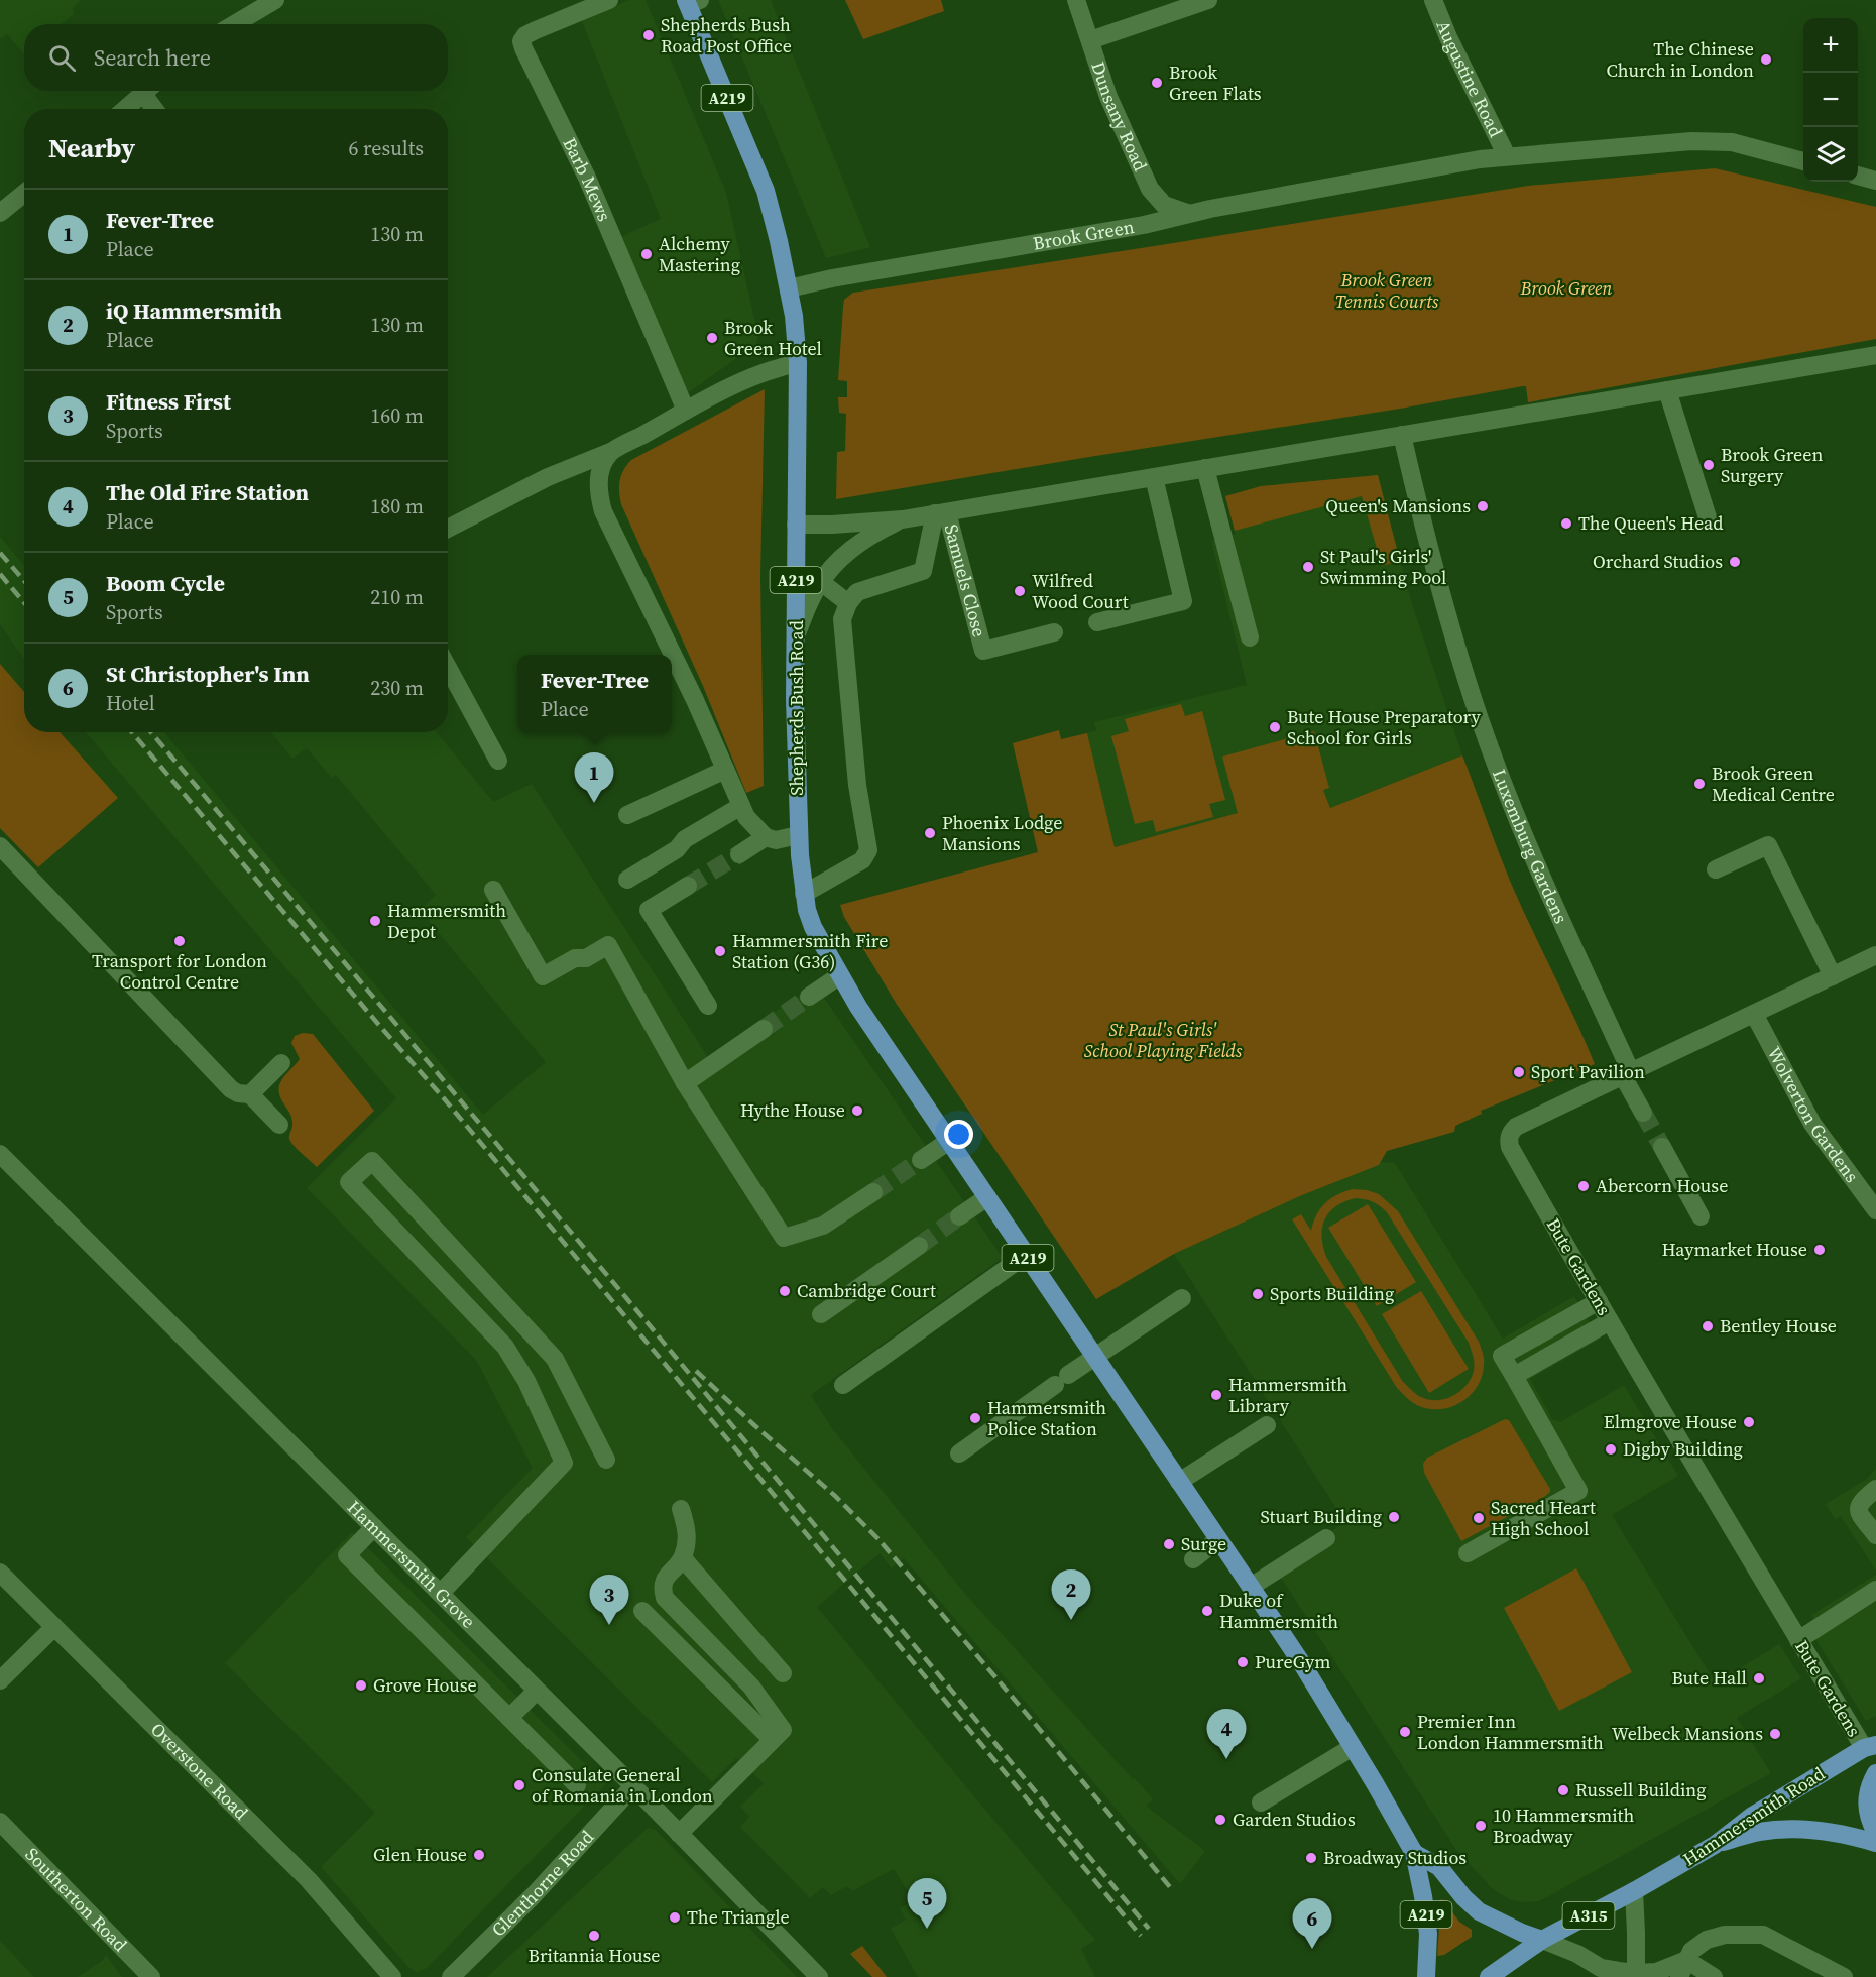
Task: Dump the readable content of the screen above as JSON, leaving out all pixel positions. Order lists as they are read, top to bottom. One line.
{"streets":{"main road":["A219","Shepherds Bush Road","Hammersmith Road","A315"],"street":["Augustine Road","Dunsany Road","Barb Mews","Brook Green","Samuels Close","Luxemburg Gardens","Wolverton Gardens","Bute Gardens","Hammersmith Grove","Overstone Road","Glenthorne Road","Southerton Road"]},"crossings":[["Augustine Road","Brook Green"],["A219","Shepherds Bush Road"],["A219","A315"],["Dunsany Road","Brook Green"],["Brook Green","Shepherds Bush Road"],["Luxemburg Gardens","Bute Gardens"],["Wolverton Gardens","Bute Gardens"],["Bute Gardens","Hammersmith Road"],["Hammersmith Grove","Glenthorne Road"],["Hammersmith Road","A315"]],"parks":["Brook Green Tennis Courts","Brook Green","St Paul's Girls' School Playing Fields"],"places":["Shepherds Bush Road Post Office","The Chinese Church in London","Brook Green Flats","Alchemy Mastering","Brook Green Hotel","Brook Green Surgery","Queen's Mansions","The Queen's Head","Orchard Studios","St Paul's Girls' Swimming Pool","Wilfred Wood Court","Bute House Preparatory School for Girls","Brook Green Medical Centre","Phoenix Lodge Mansions","Hammersmith Depot","Transport for London Control Centre","Hammersmith Fire Station (G36)","Sport Pavilion","Hythe House","Abercorn House","Haymarket House","Cambridge Court","Sports Building","Bentley House","Hammersmith Library","Hammersmith Police Station","Elmgrove House","Digby Building","Stuart Building","Sacred Heart High School","Surge","Duke of Hammersmith","PureGym","Bute Hall","Grove House","Premier Inn London Hammersmith","Welbeck Mansions","Consulate General of Romania in London","Russell Building","Garden Studios","10 Hammersmith Broadway","Glen House","Broadway Studios","The Triangle","Britannia House"],"page":{"map_buttons":["+","−"],"search":"Search here","heading":["Nearby","6 results"],"list":[{"mark":"1","name":"Fever-Tree","note":"Place","value":"130 m"},{"mark":"2","name":"iQ Hammersmith","note":"Place","value":"130 m"},{"mark":"3","name":"Fitness First","note":"Sports","value":"160 m"},{"mark":"4","name":"The Old Fire Station","note":"Place","value":"180 m"},{"mark":"5","name":"Boom Cycle","note":"Sports","value":"210 m"},{"mark":"6","name":"St Christopher's Inn","note":"Hotel","value":"230 m"}],"popup":["Fever-Tree","Place"],"pins":["1","2","3","4","5","6"]}}
